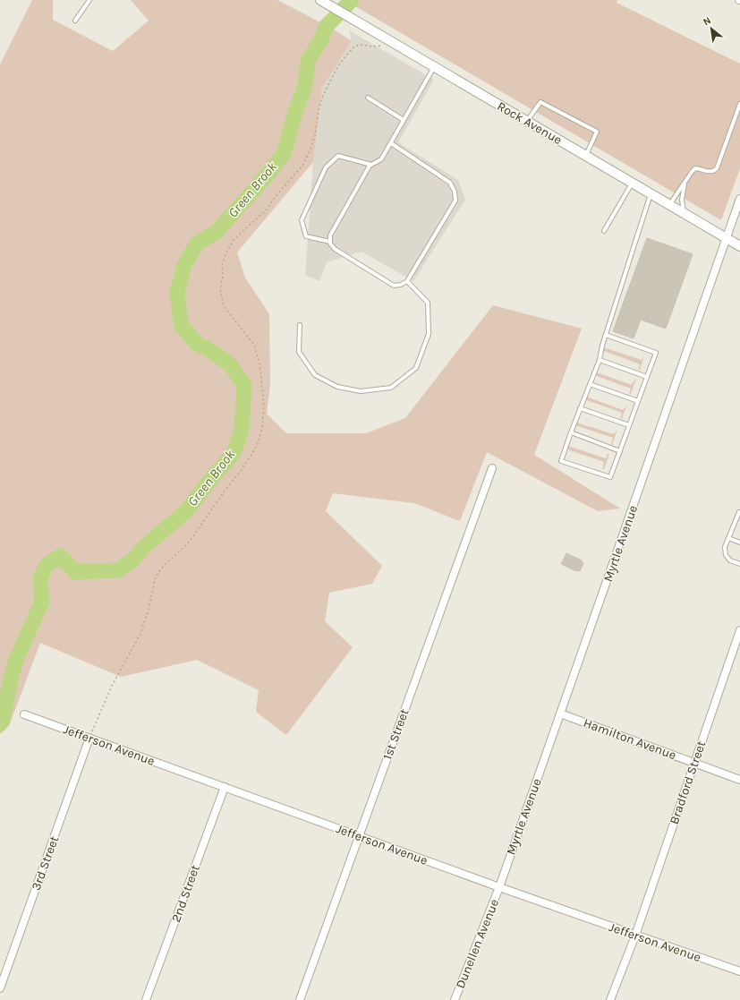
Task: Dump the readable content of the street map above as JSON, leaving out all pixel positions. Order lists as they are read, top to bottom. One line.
{"streets":{"street":["Rock Avenue","Myrtle Avenue","1st Street","Hamilton Avenue","Jefferson Avenue","Bradford Street","3rd Street","2nd Street","Dunellen Avenue"]},"crossings":[["Rock Avenue","Myrtle Avenue"],["Myrtle Avenue","Hamilton Avenue"],["Myrtle Avenue","Jefferson Avenue"],["Myrtle Avenue","Dunellen Avenue"],["1st Street","Jefferson Avenue"],["Hamilton Avenue","Bradford Street"],["Jefferson Avenue","Bradford Street"],["Jefferson Avenue","3rd Street"],["Jefferson Avenue","2nd Street"],["Jefferson Avenue","Dunellen Avenue"]],"water":["Green Brook"],"north":"top left"}
